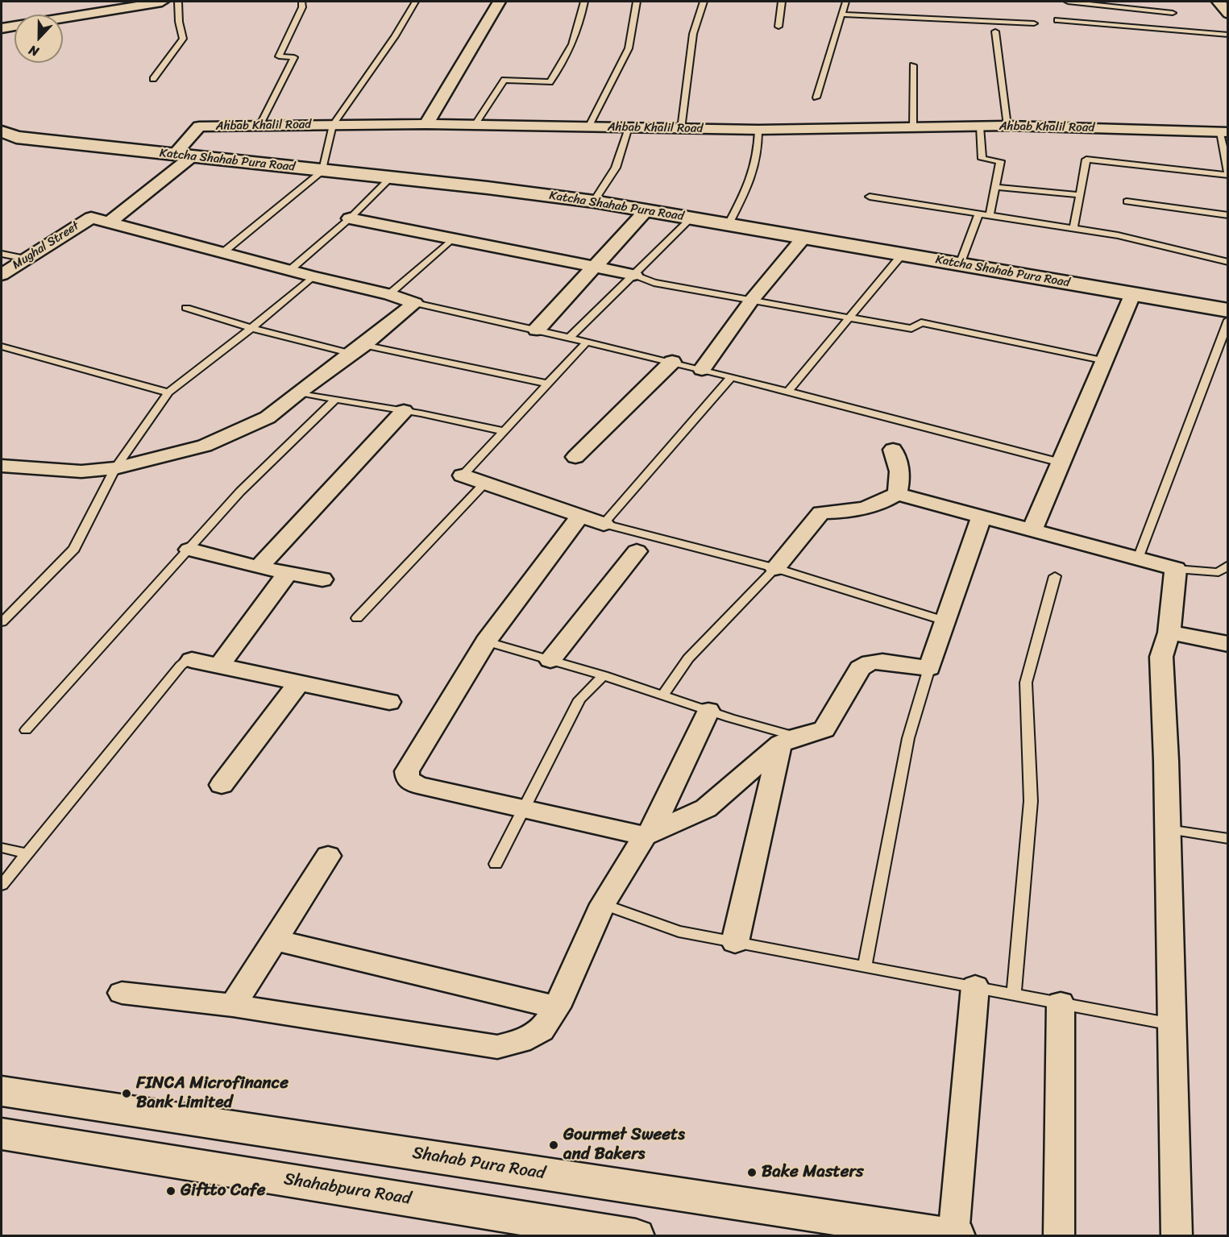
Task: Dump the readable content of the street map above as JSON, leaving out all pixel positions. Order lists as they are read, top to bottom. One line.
{"streets":{"street":["Ahbab Khalil Road","Katcha Shahab Pura Road","Mughal Street","Shahab Pura Road","Shahabpura Road"]},"crossings":[["Ahbab Khalil Road","Katcha Shahab Pura Road"],["Ahbab Khalil Road","Mughal Street"]],"places":["FINCA Microfinance Bank Limited","Gourmet Sweets and Bakers","Bake Masters","Giftto Cafe"],"north":"bottom"}
